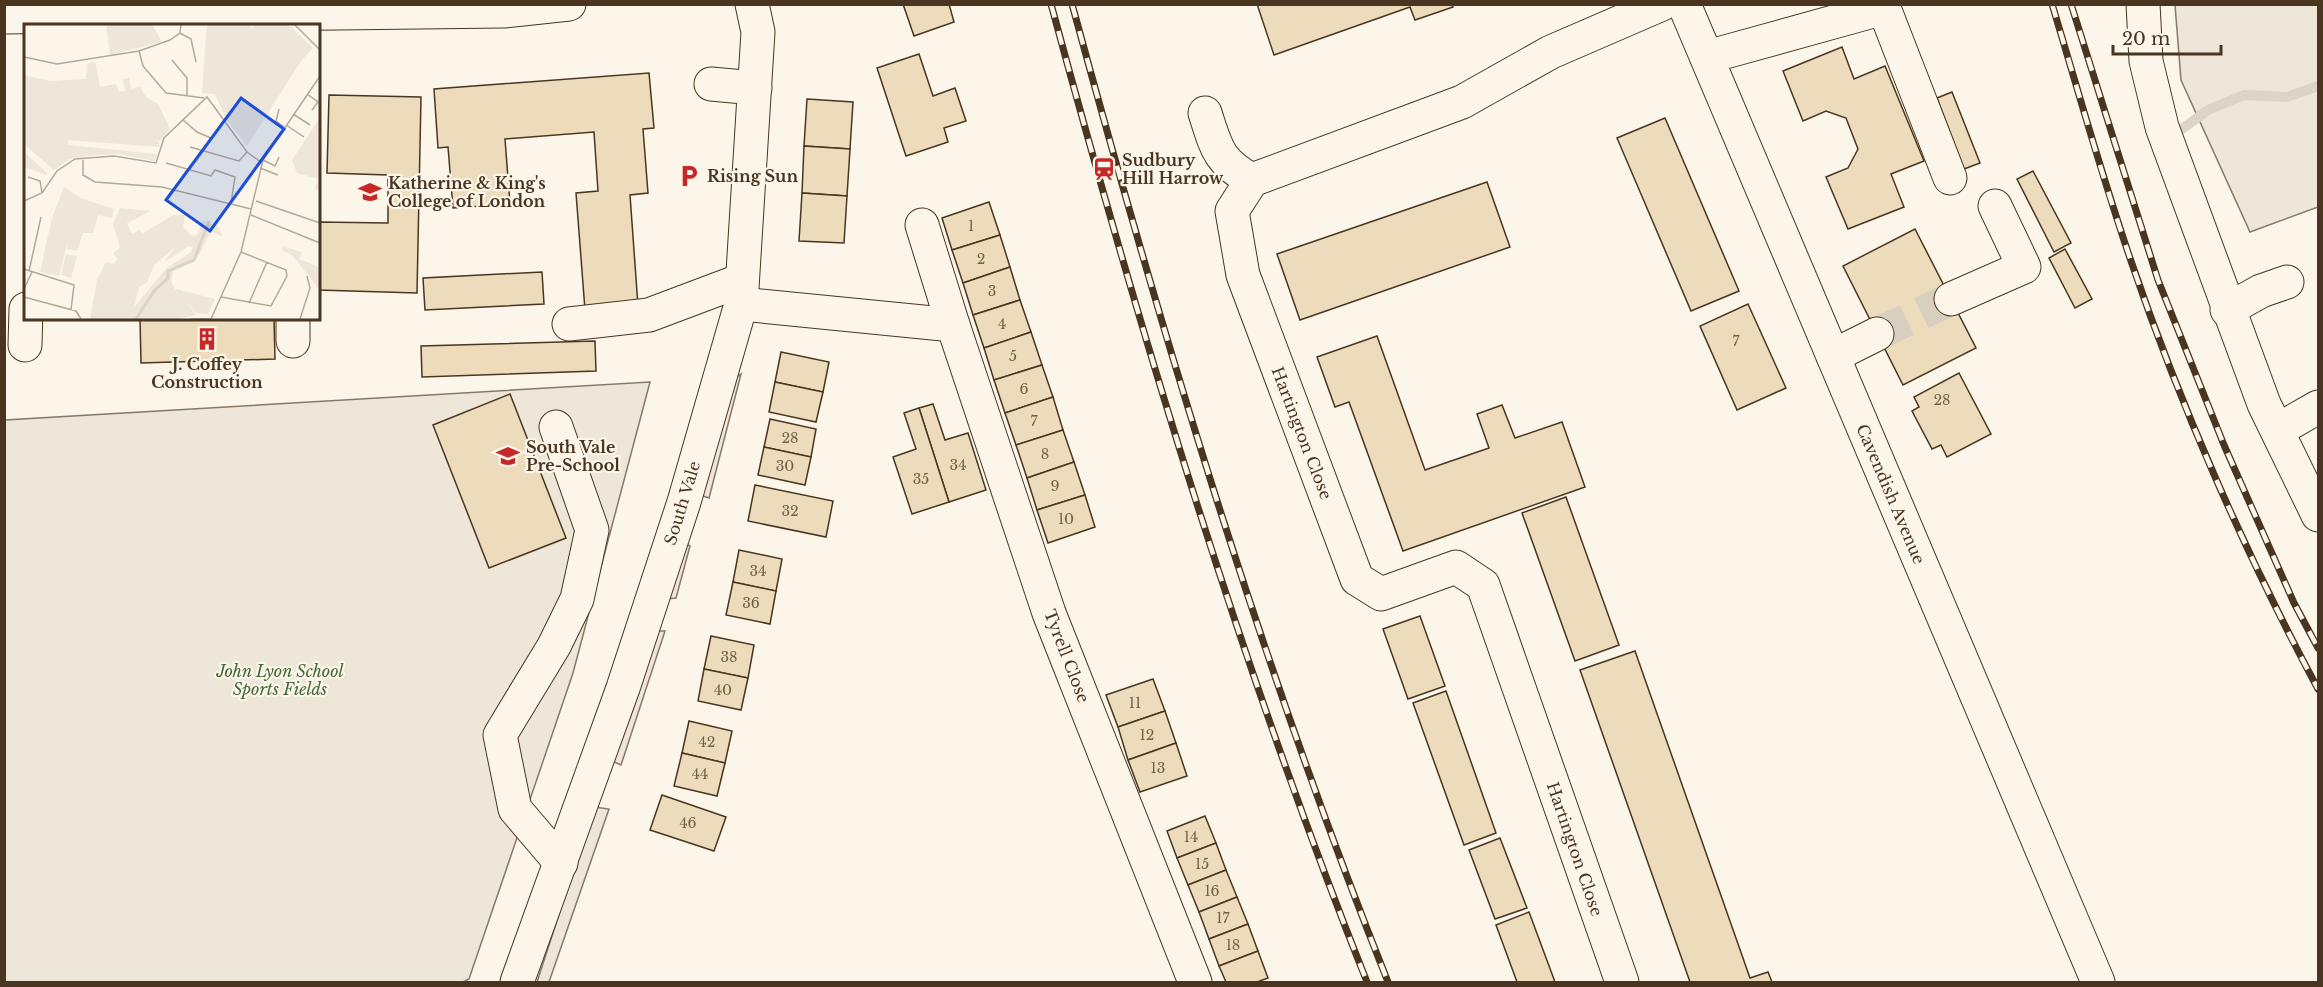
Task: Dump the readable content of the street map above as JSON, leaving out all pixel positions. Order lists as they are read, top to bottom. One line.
{"streets":{"street":["Hartington Close","Cavendish Avenue","South Vale","Tyrell Close"]},"parks":["John Lyon School Sports Fields"],"places":{"station":["Sudbury Hill Harrow"],"parking":["Rising Sun"],"school or university":["Katherine & King's College of London","South Vale Pre-School"],"building":["J. Coffey Construction"]},"house_numbers":["1","2","3","4","7","5","6","28","7","28","8","34","30","35","9","32","10","34","36","38","40","11","12","42","13","44","46","14","15","16","17","18"],"scale_bar":"20 m"}
